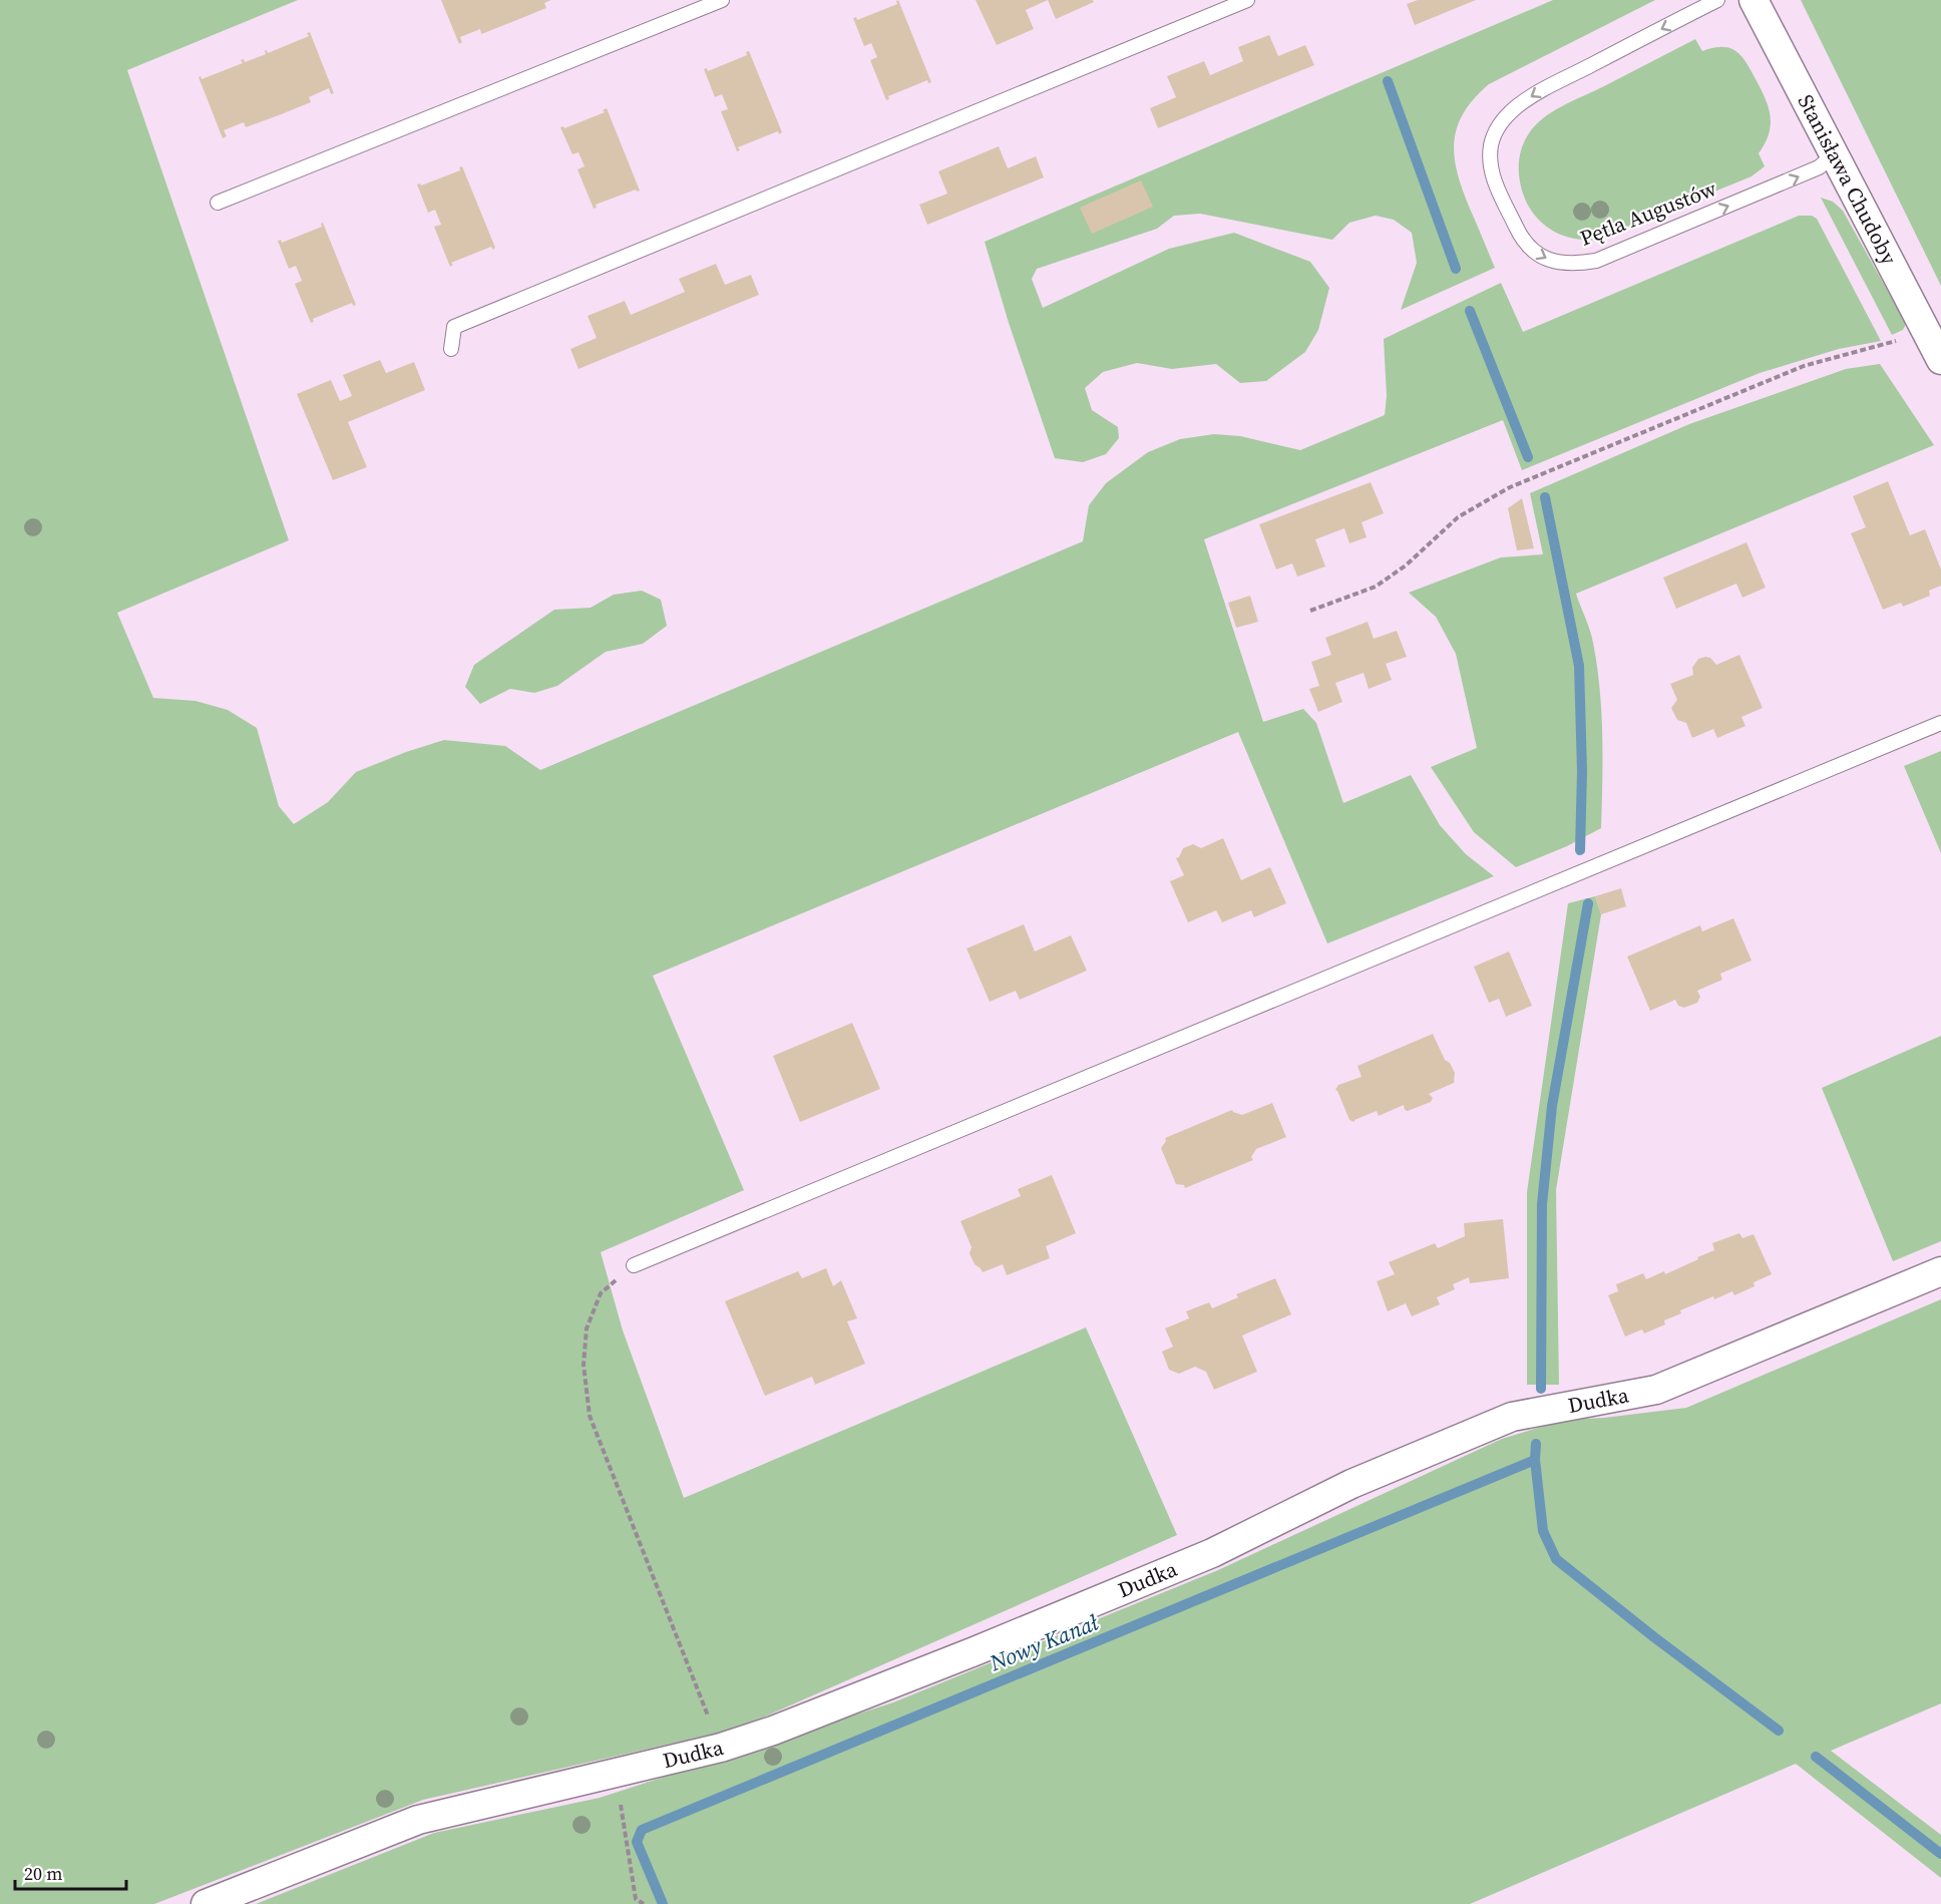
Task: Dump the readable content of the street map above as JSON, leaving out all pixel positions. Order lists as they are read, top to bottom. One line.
{"streets":{"street":["Stanisława Chudoby","Dudka"],"lane":["Pętla Augustów"]},"crossings":[["Stanisława Chudoby","Pętla Augustów"]],"water":["Nowy Kanał"],"scale_bar":"20 m"}
